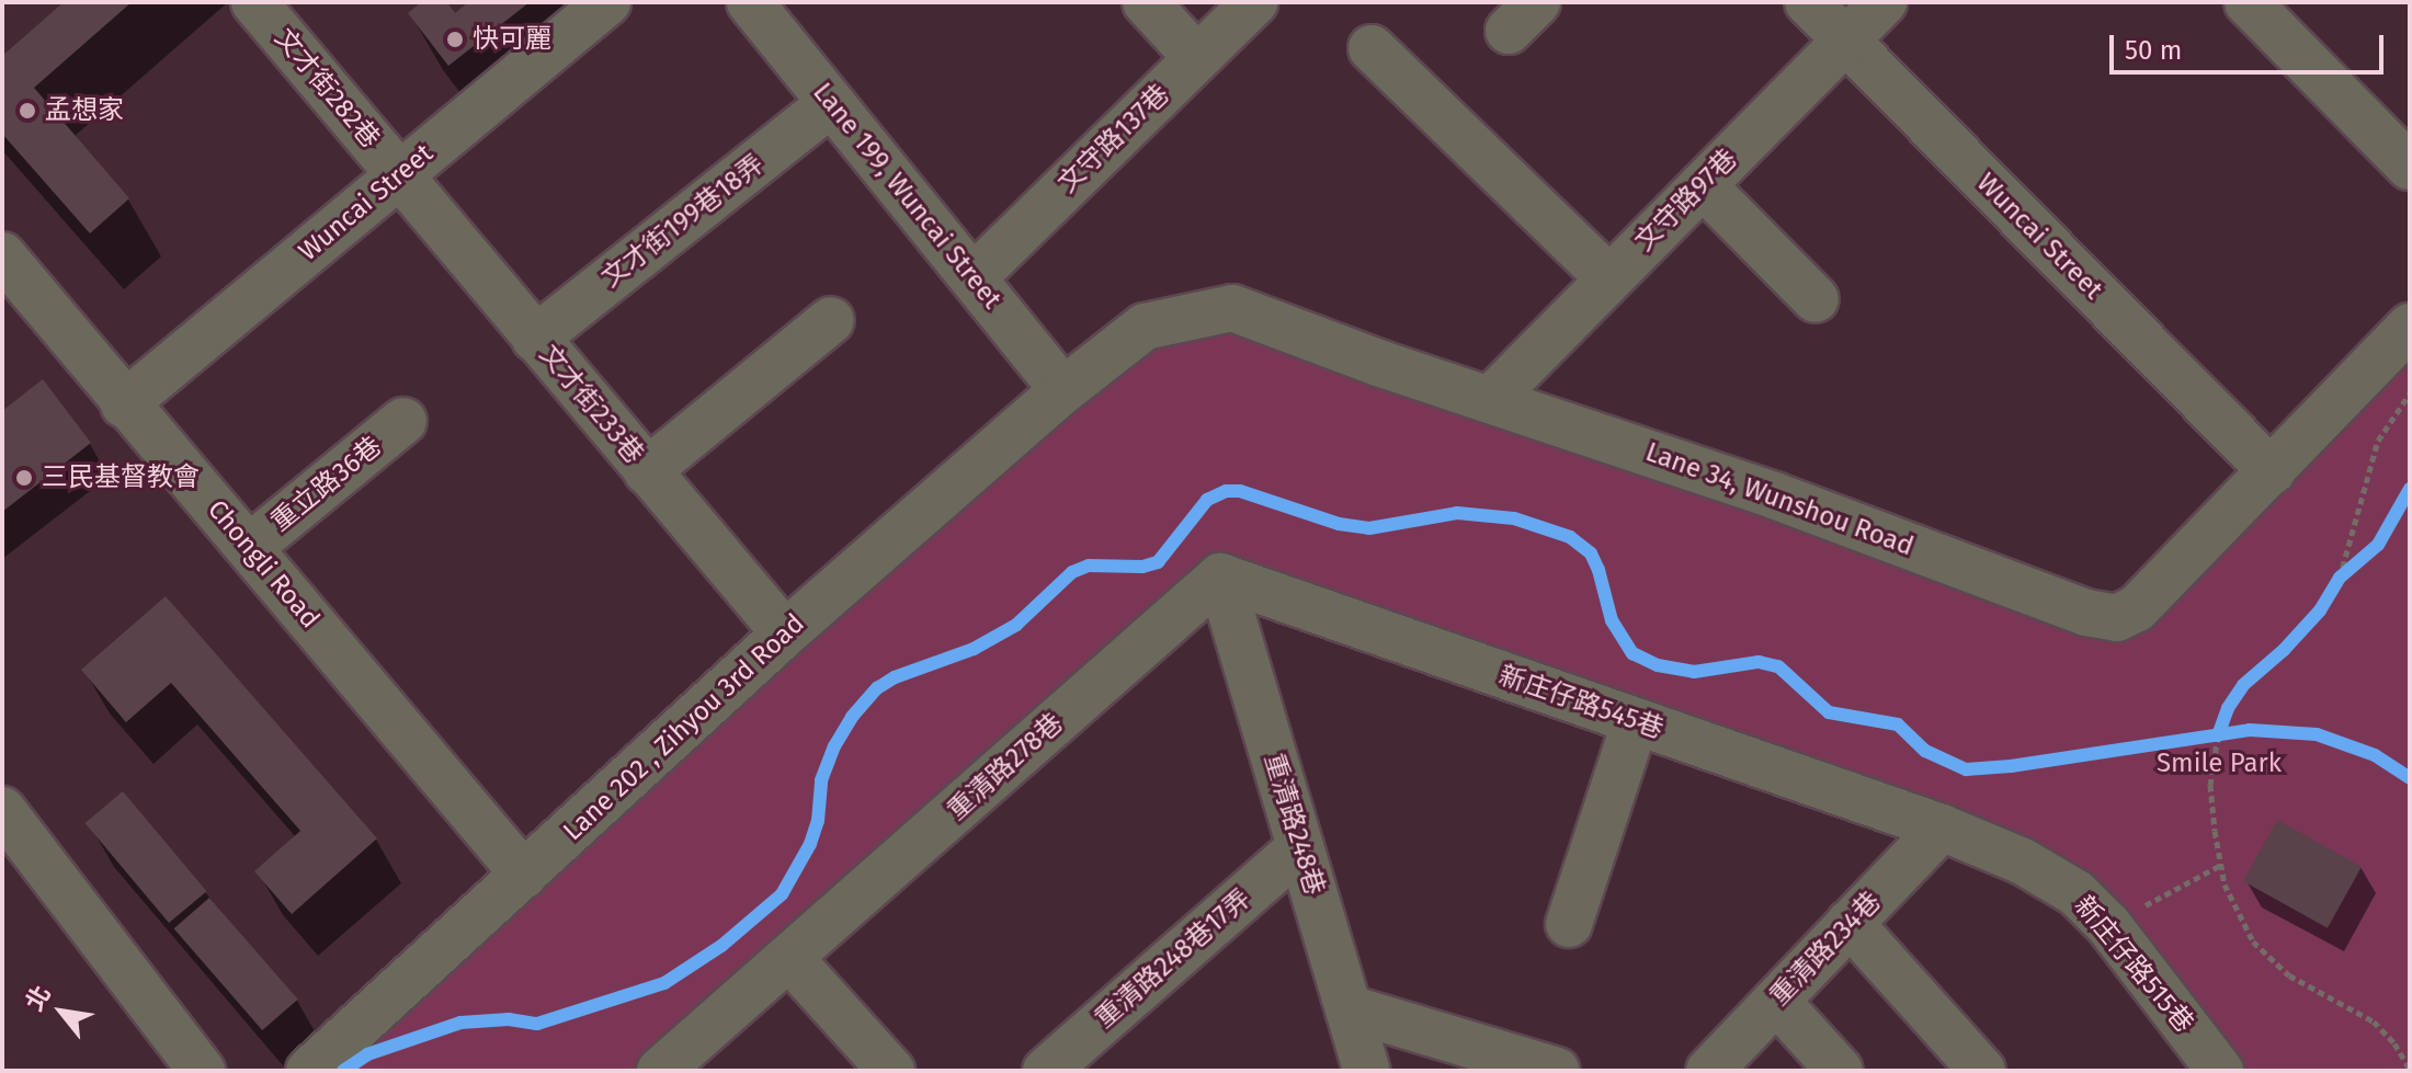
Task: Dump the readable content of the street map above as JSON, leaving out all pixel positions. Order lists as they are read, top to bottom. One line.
{"streets":{"street":["文才街282巷","文守路137巷","Lane 199, Wuncai Street","文守路97巷","Wuncai Street","文才街199巷18弄","文才街233巷","重立路36巷","Lane 34, Wunshou Road","Chongli Road","新庄仔路545巷","Lane 202 , Zihyou 3rd Road","重清路278巷","重清路248巷","重清路234巷","重清路248巷17弄","新庄仔路515巷"]},"crossings":[["文才街282巷","Wuncai Street"],["文才街282巷","文才街233巷"],["文守路137巷","Lane 199, Wuncai Street"],["Lane 199, Wuncai Street","文才街199巷18弄"],["Lane 199, Wuncai Street","Lane 34, Wunshou Road"],["Lane 199, Wuncai Street","Lane 202 , Zihyou 3rd Road"],["文守路97巷","Wuncai Street"],["文守路97巷","Lane 34, Wunshou Road"],["Wuncai Street","文才街233巷"],["Wuncai Street","Lane 34, Wunshou Road"],["Wuncai Street","Chongli Road"],["文才街199巷18弄","文才街233巷"],["文才街233巷","Lane 202 , Zihyou 3rd Road"],["重立路36巷","Chongli Road"],["Lane 34, Wunshou Road","Lane 202 , Zihyou 3rd Road"],["Chongli Road","Lane 202 , Zihyou 3rd Road"],["新庄仔路545巷","重清路278巷"],["新庄仔路545巷","重清路248巷"],["新庄仔路545巷","重清路234巷"],["新庄仔路545巷","新庄仔路515巷"],["重清路278巷","重清路248巷"],["重清路248巷","重清路248巷17弄"],["重清路234巷","新庄仔路515巷"]],"parks":["Smile Park"],"places":["快可麗","孟想家","三民基督教會"],"scale_bar":"50 m","north":"top left"}
